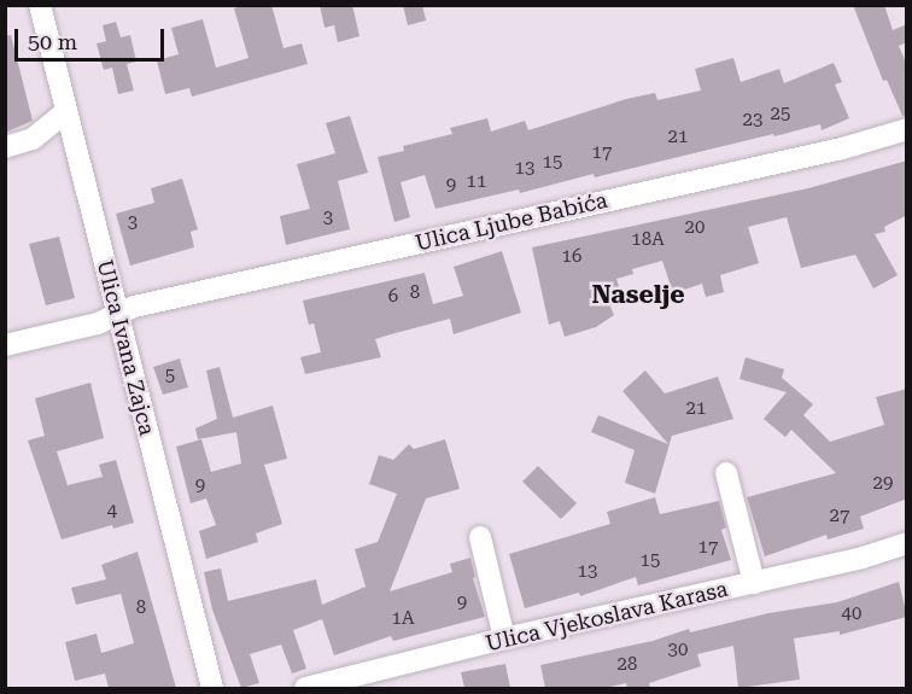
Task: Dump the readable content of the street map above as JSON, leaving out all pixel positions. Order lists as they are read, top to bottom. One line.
{"streets":{"street":["Ulica Ljube Babića","Ulica Ivana Zajca","Ulica Vjekoslava Karasa"]},"crossings":[["Ulica Ljube Babića","Ulica Ivana Zajca"]],"districts":["Naselje"],"house_numbers":["25","23","21","17","15","13","11","9","3","3","20","18A","16","8","6","5","21","29","9","4","27","17","15","13","9","8","40","1A","30","28"],"scale_bar":"50 m"}
